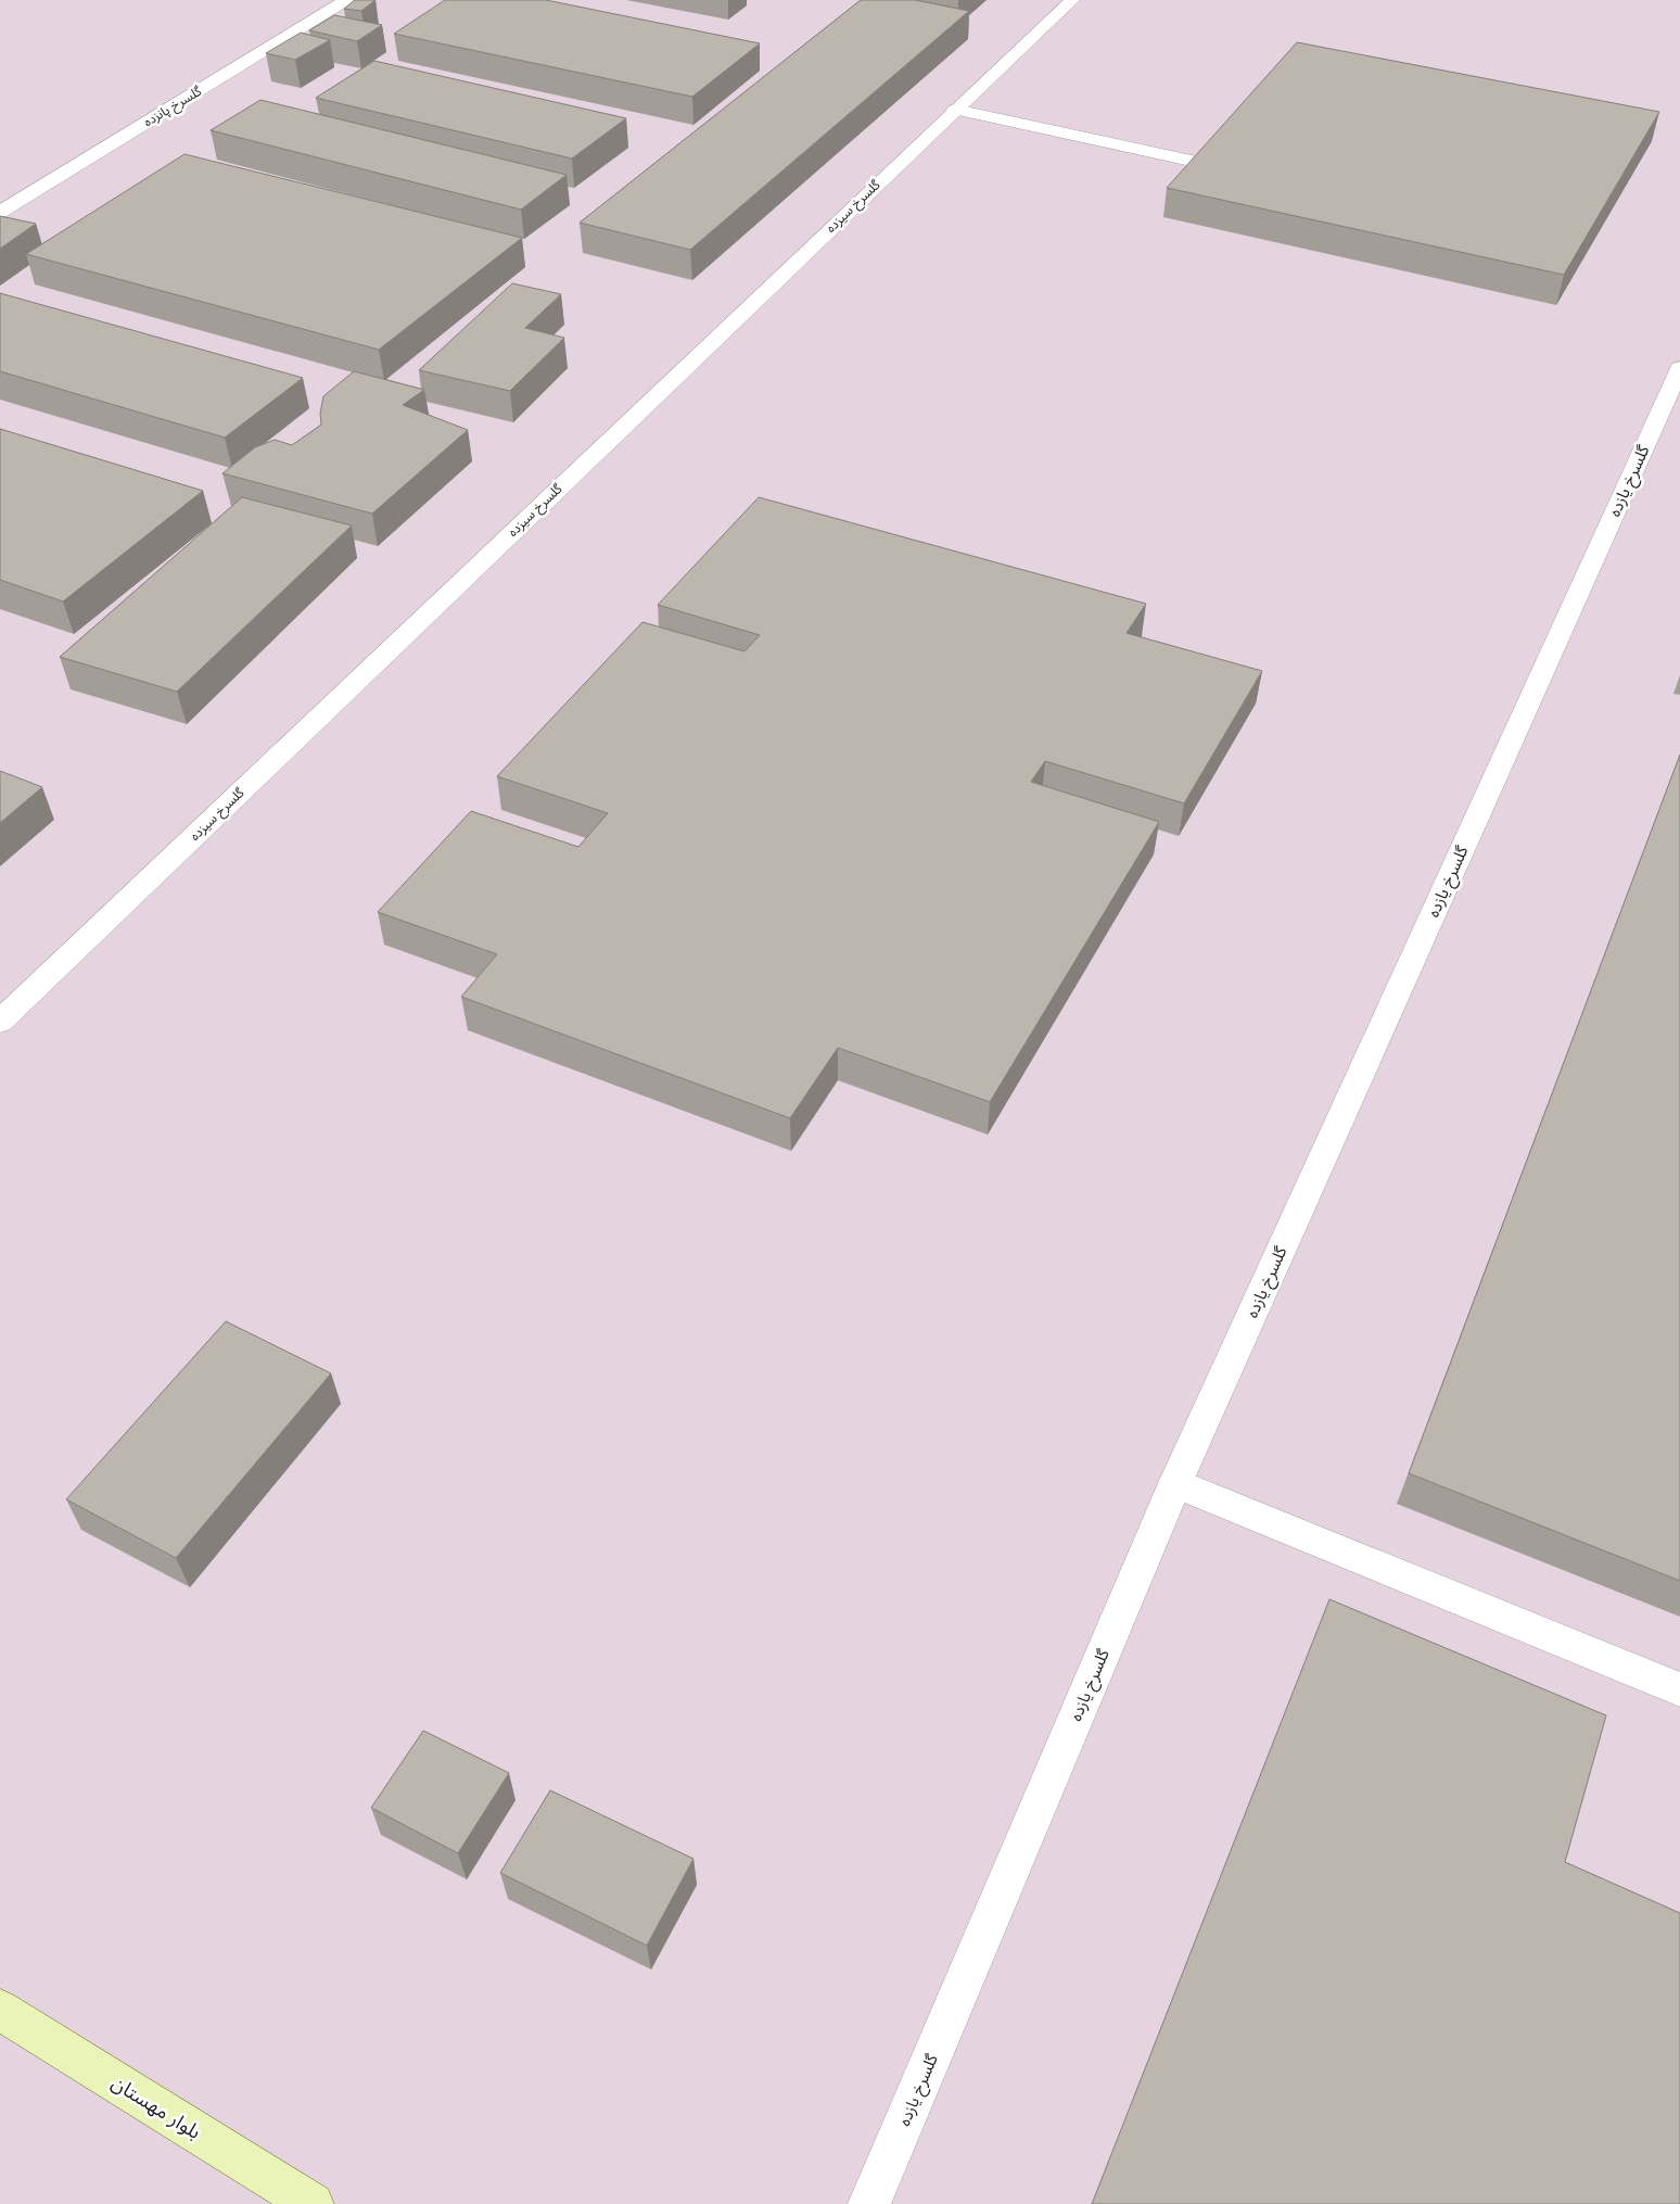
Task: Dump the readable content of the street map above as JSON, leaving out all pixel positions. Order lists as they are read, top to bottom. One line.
{"streets":{"street":["گلسرخ پانزده","گلسرخ سیزده","گلسرخ یازده","بلوار مهستان"]}}
